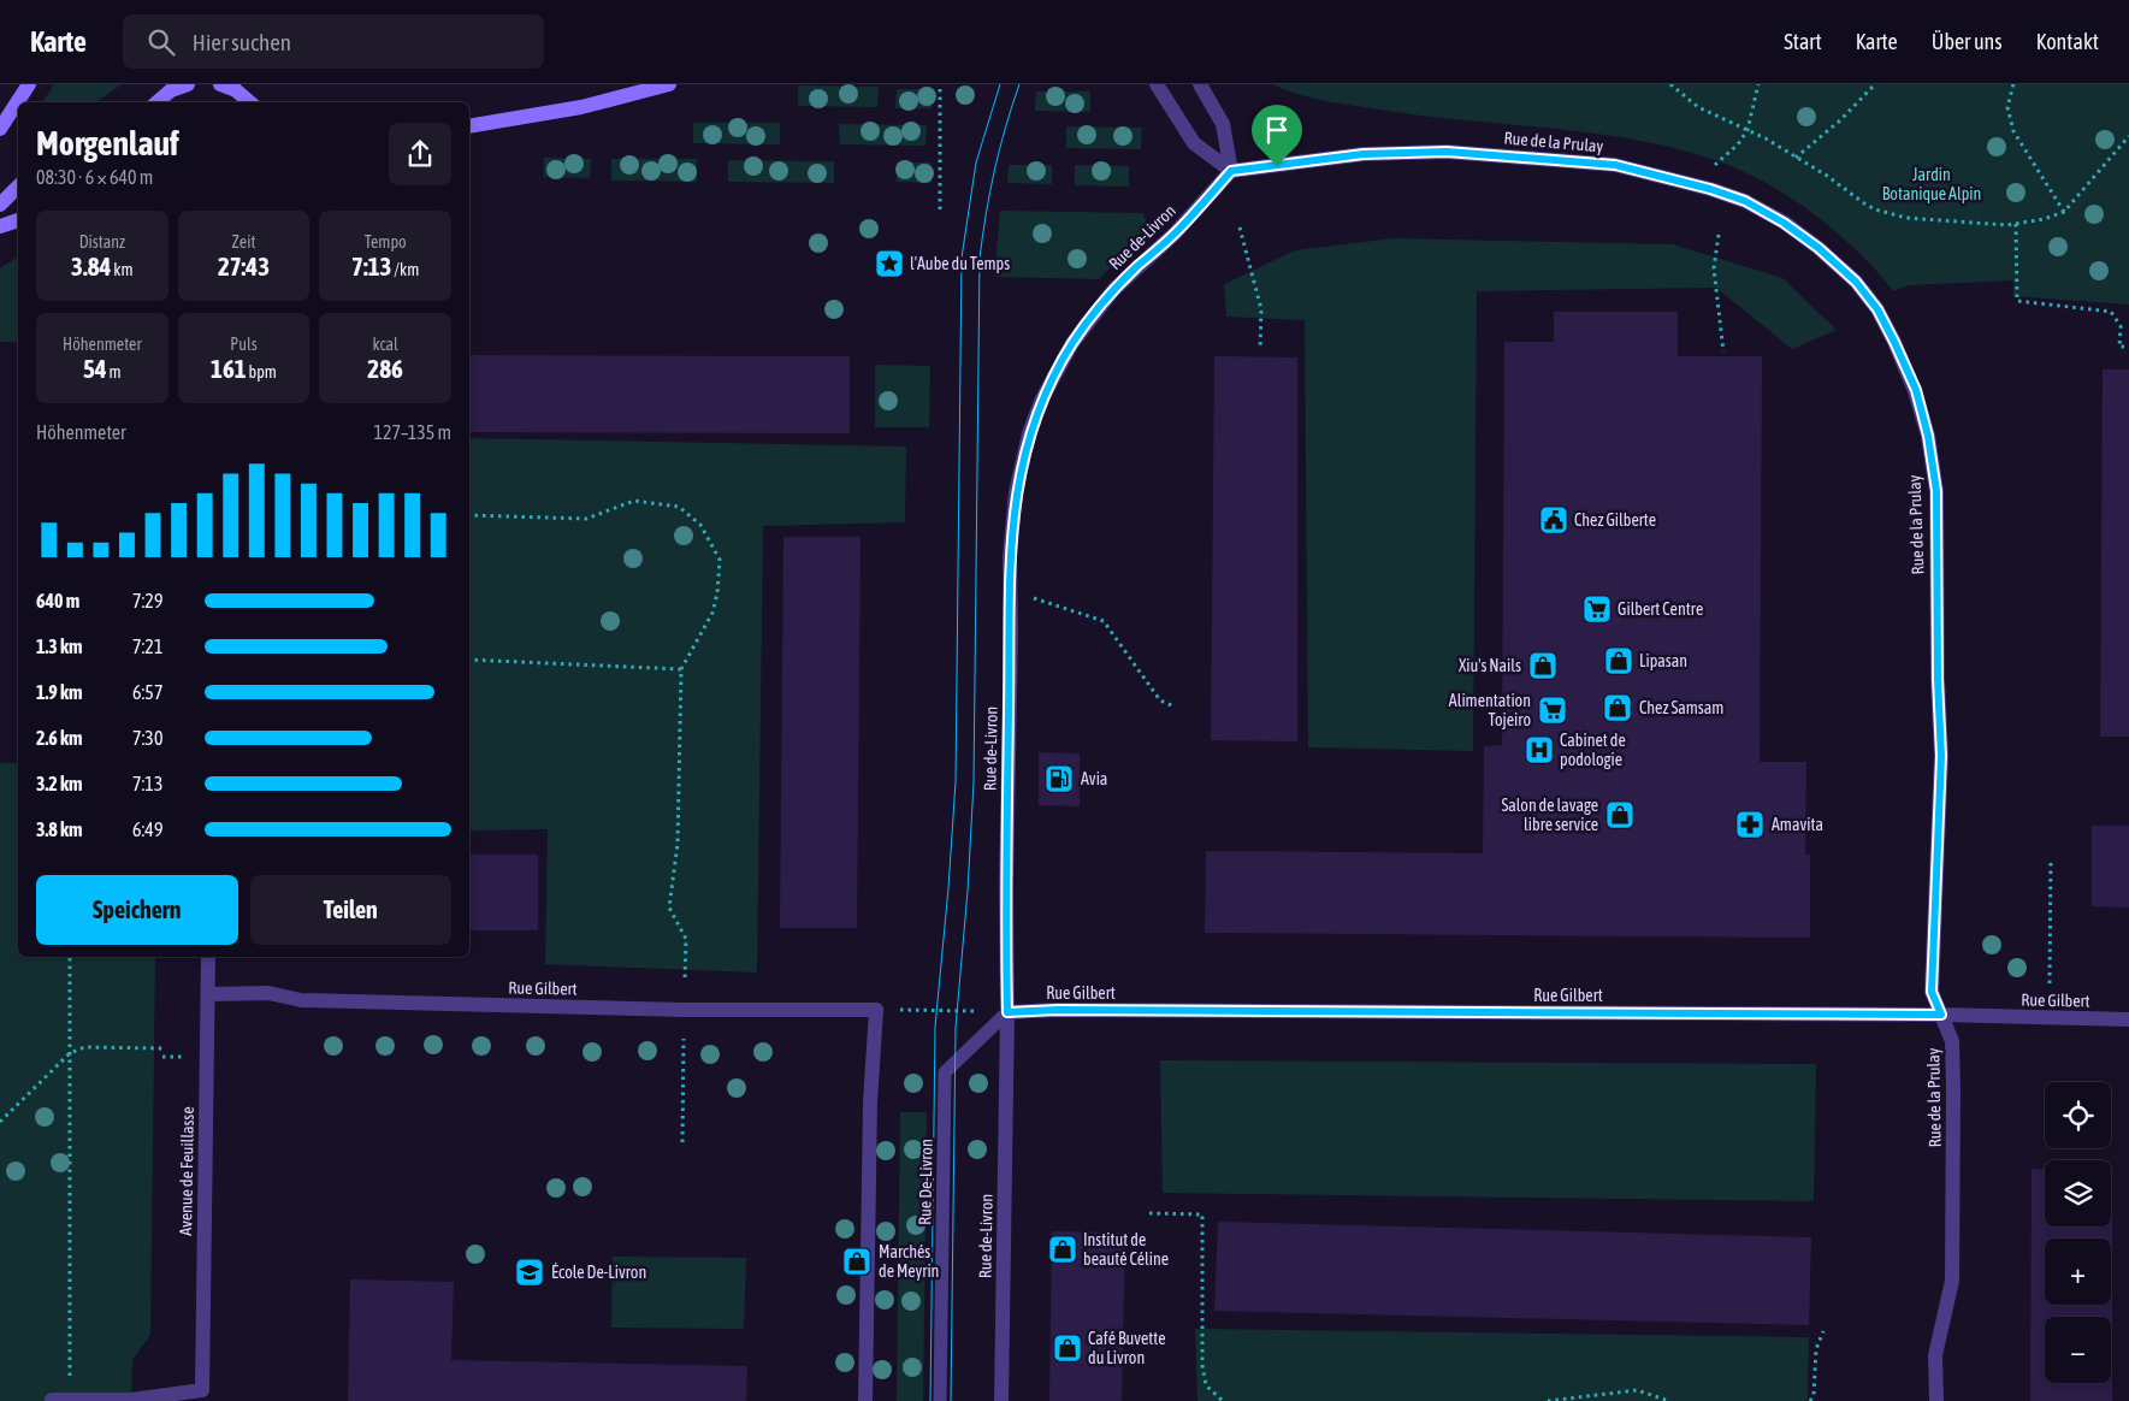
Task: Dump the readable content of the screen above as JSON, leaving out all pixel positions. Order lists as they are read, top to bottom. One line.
{"streets":{"street":["Rue de la Prulay","Rue de-Livron","Rue Gilbert","Avenue de Feuillasse"],"lane":["Rue De-Livron"]},"crossings":[["Rue de la Prulay","Rue de-Livron"],["Rue de la Prulay","Rue Gilbert"],["Rue de-Livron","Rue Gilbert"],["Rue de-Livron","Rue De-Livron"],["Rue Gilbert","Avenue de Feuillasse"],["Rue Gilbert","Rue De-Livron"]],"parks":["Jardin Botanique Alpin"],"places":{"place":["l'Aube du Temps"],"public building":["Chez Gilberte"],"supermarket":["Gilbert Centre","Alimentation Tojeiro"],"shop":["Lipasan","Xiu's Nails","Chez Samsam","Salon de lavage libre service","Institut de beauté Céline","Marchés de Meyrin","Café Buvette du Livron"],"hospital":["Cabinet de podologie"],"fuel station":["Avia"],"pharmacy":["Amavita"],"school or university":["École De-Livron"]},"page":{"header":"Karte","search":"Hier suchen","nav":["Start","Karte","Über uns","Kontakt"],"heading":["Morgenlauf","08:30 · 6 × 640 m"],"stats":[["Distanz","3.84 km"],["Zeit","27:43"],["Tempo","7:13 /km"],["Höhenmeter","54 m"],["Puls","161 bpm"],["kcal","286"]],"chart":["Höhenmeter","127–135 m"],"list":[{"name":"640 m","note":"7:29"},{"name":"1.3 km","note":"7:21"},{"name":"1.9 km","note":"6:57"},{"name":"2.6 km","note":"7:30"},{"name":"3.2 km","note":"7:13"},{"name":"3.8 km","note":"6:49"}],"buttons":["Speichern","Teilen"],"map_buttons":["+","−"]}}
